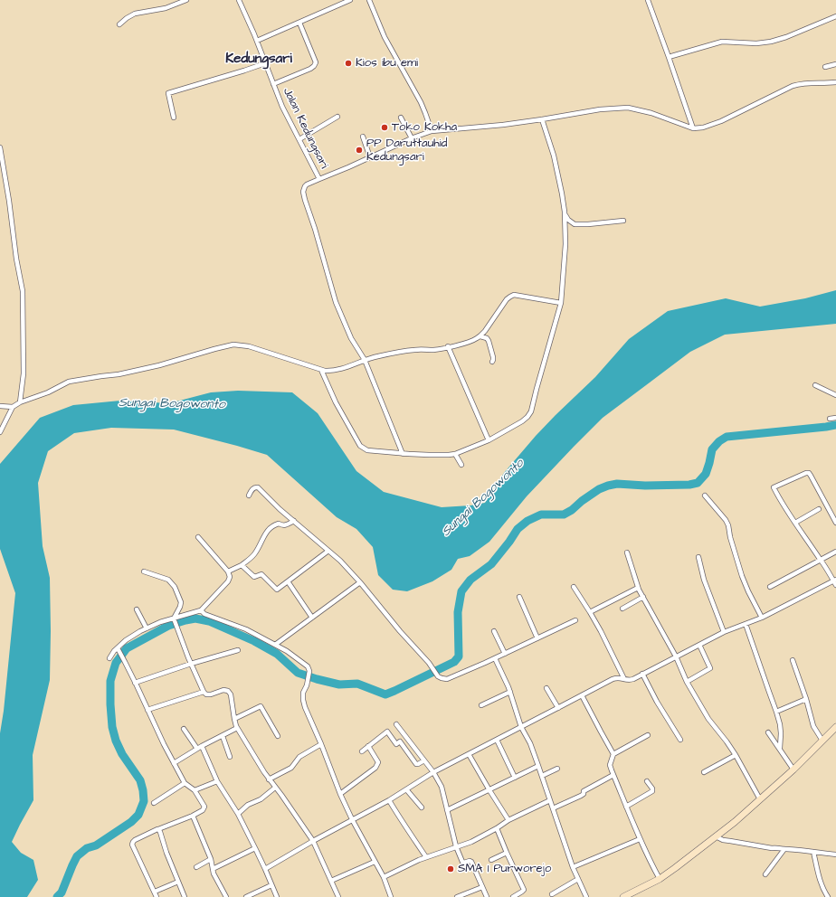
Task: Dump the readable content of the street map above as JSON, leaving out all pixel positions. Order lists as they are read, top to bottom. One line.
{"streets":{"street":["Jalan Kedungsari"]},"districts":["Kedungsari"],"water":["Sungai Bogowonto"],"places":["Kios ibu emi","Toko Kokha","PP Daruttauhid Kedungsari","SMA 1 Purworejo"]}
